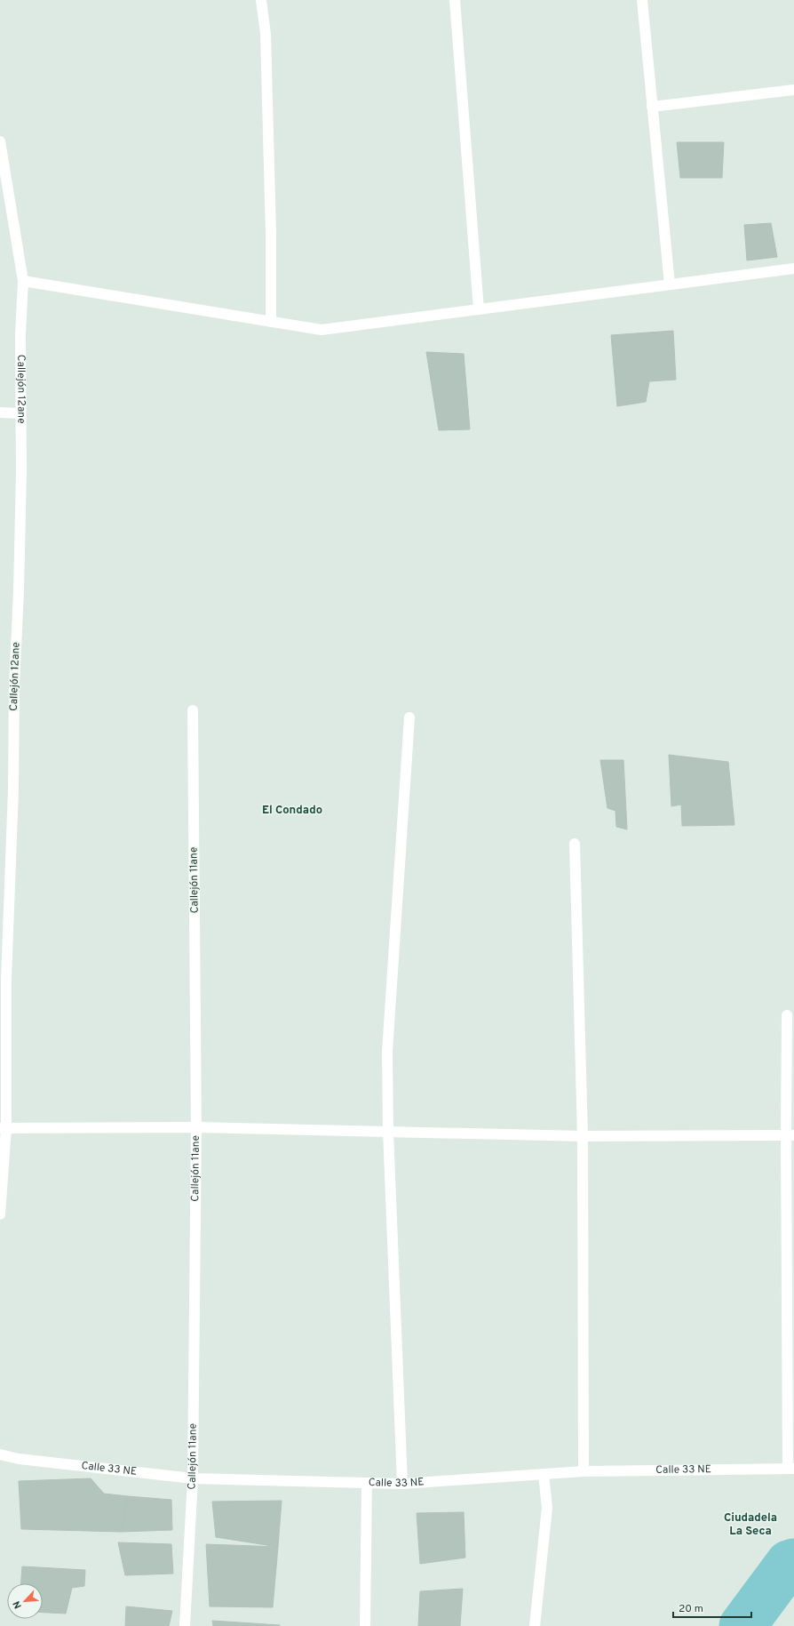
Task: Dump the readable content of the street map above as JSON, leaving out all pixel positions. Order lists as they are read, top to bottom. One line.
{"streets":{"street":["Callejón 12ane","Callejón 11ane","Calle 33 NE"]},"crossings":[["Callejón 11ane","Calle 33 NE"]],"districts":["El Condado","Ciudadela La Seca"],"scale_bar":"20 m","north":"bottom left"}
